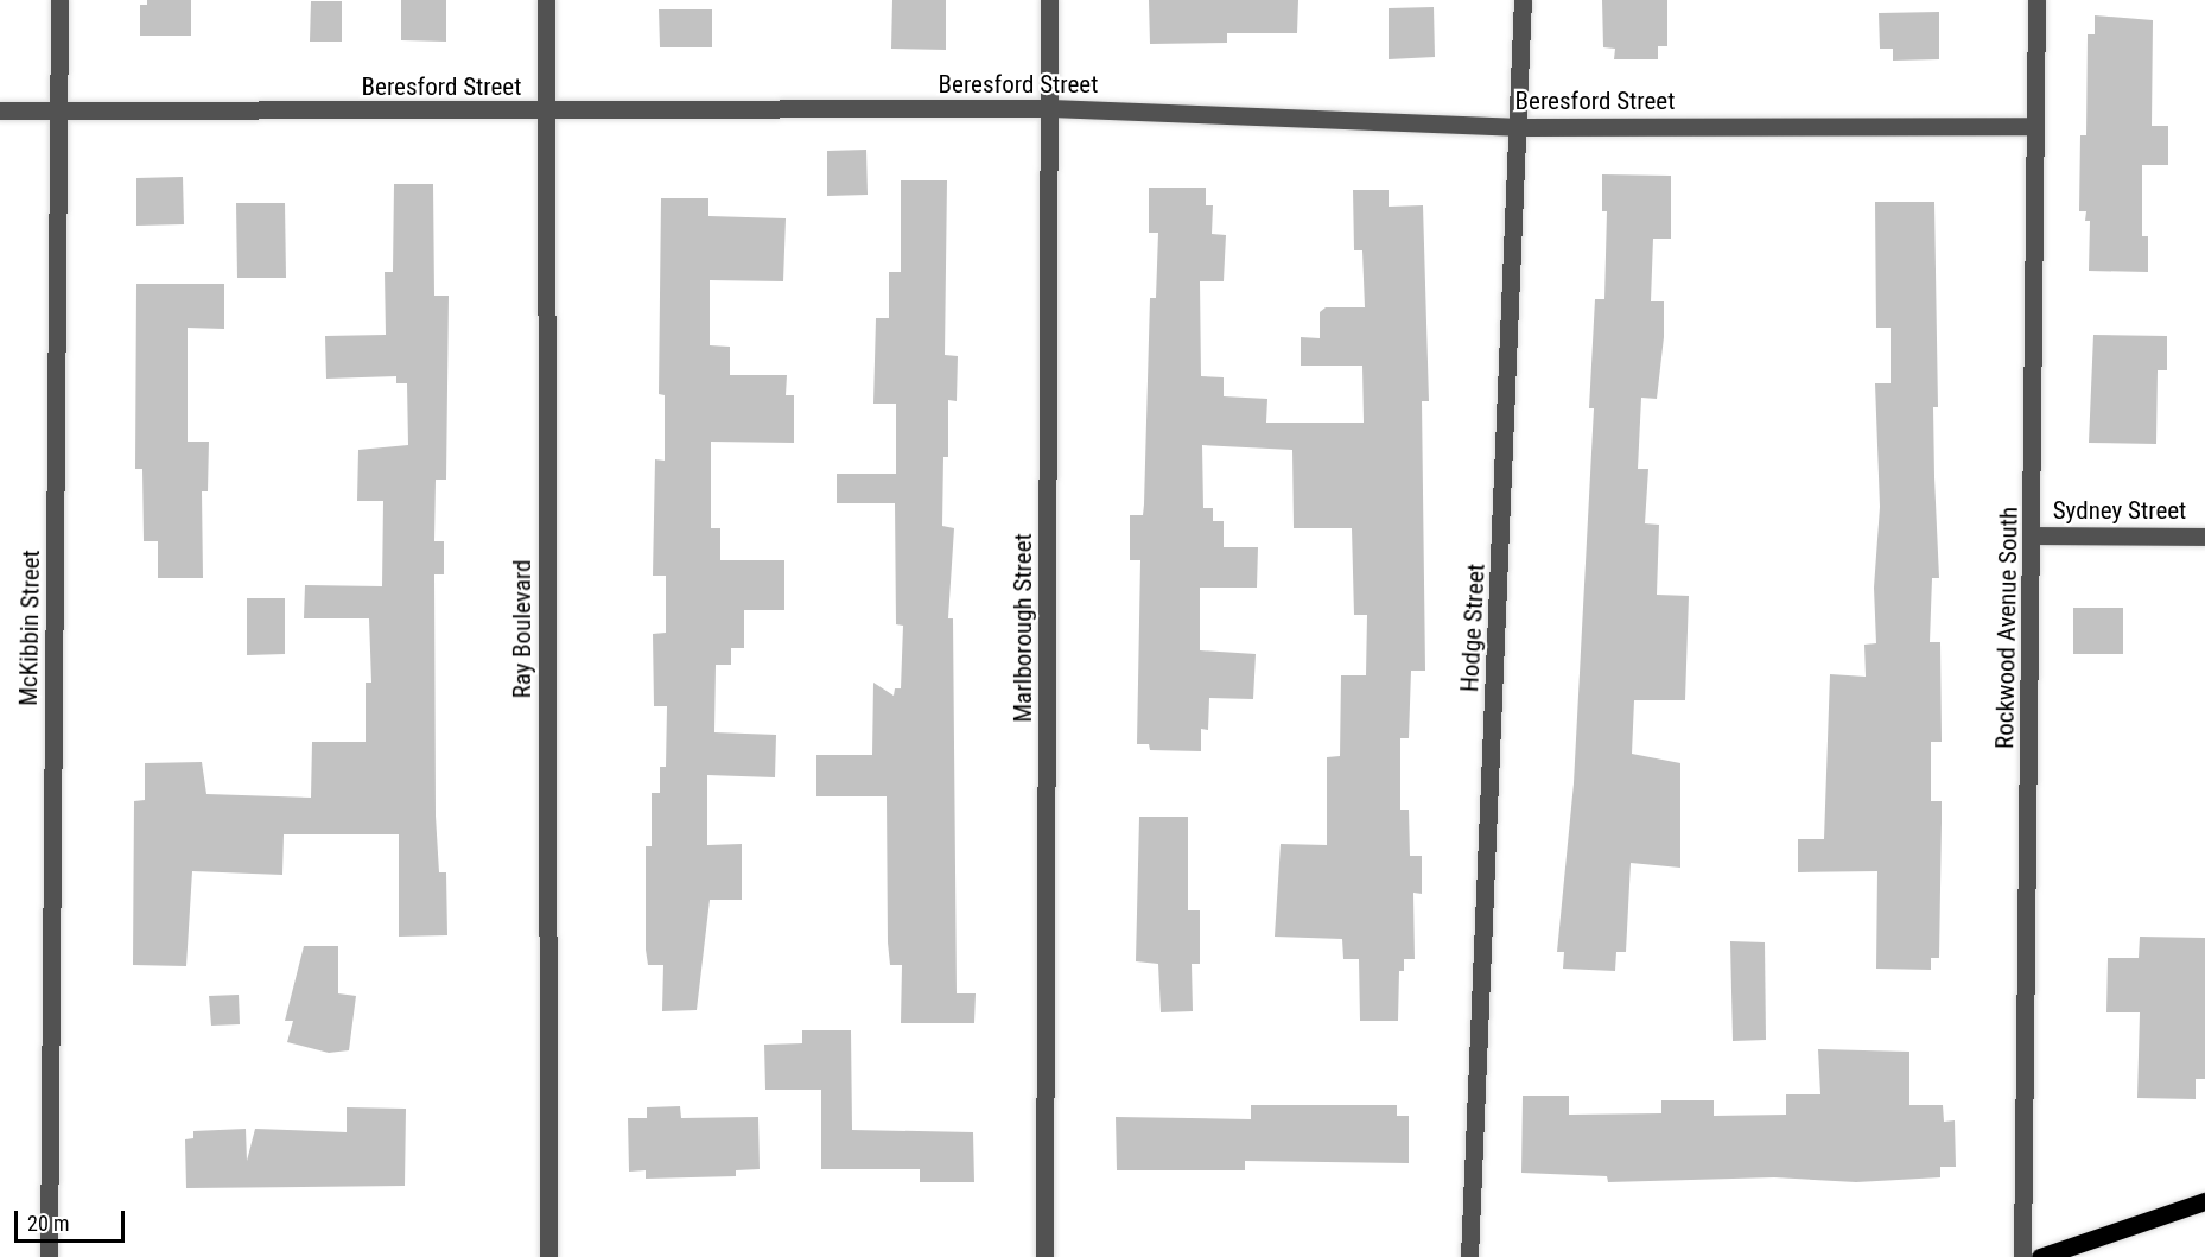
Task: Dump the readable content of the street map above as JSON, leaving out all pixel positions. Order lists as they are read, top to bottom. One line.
{"streets":{"street":["Beresford Street","Sydney Street","McKibbin Street","Marlborough Street","Hodge Street","Rockwood Avenue South","Ray Boulevard"]},"crossings":[["Beresford Street","McKibbin Street"],["Beresford Street","Marlborough Street"],["Beresford Street","Hodge Street"],["Beresford Street","Rockwood Avenue South"],["Beresford Street","Ray Boulevard"],["Sydney Street","Rockwood Avenue South"]],"scale_bar":"20 m"}
